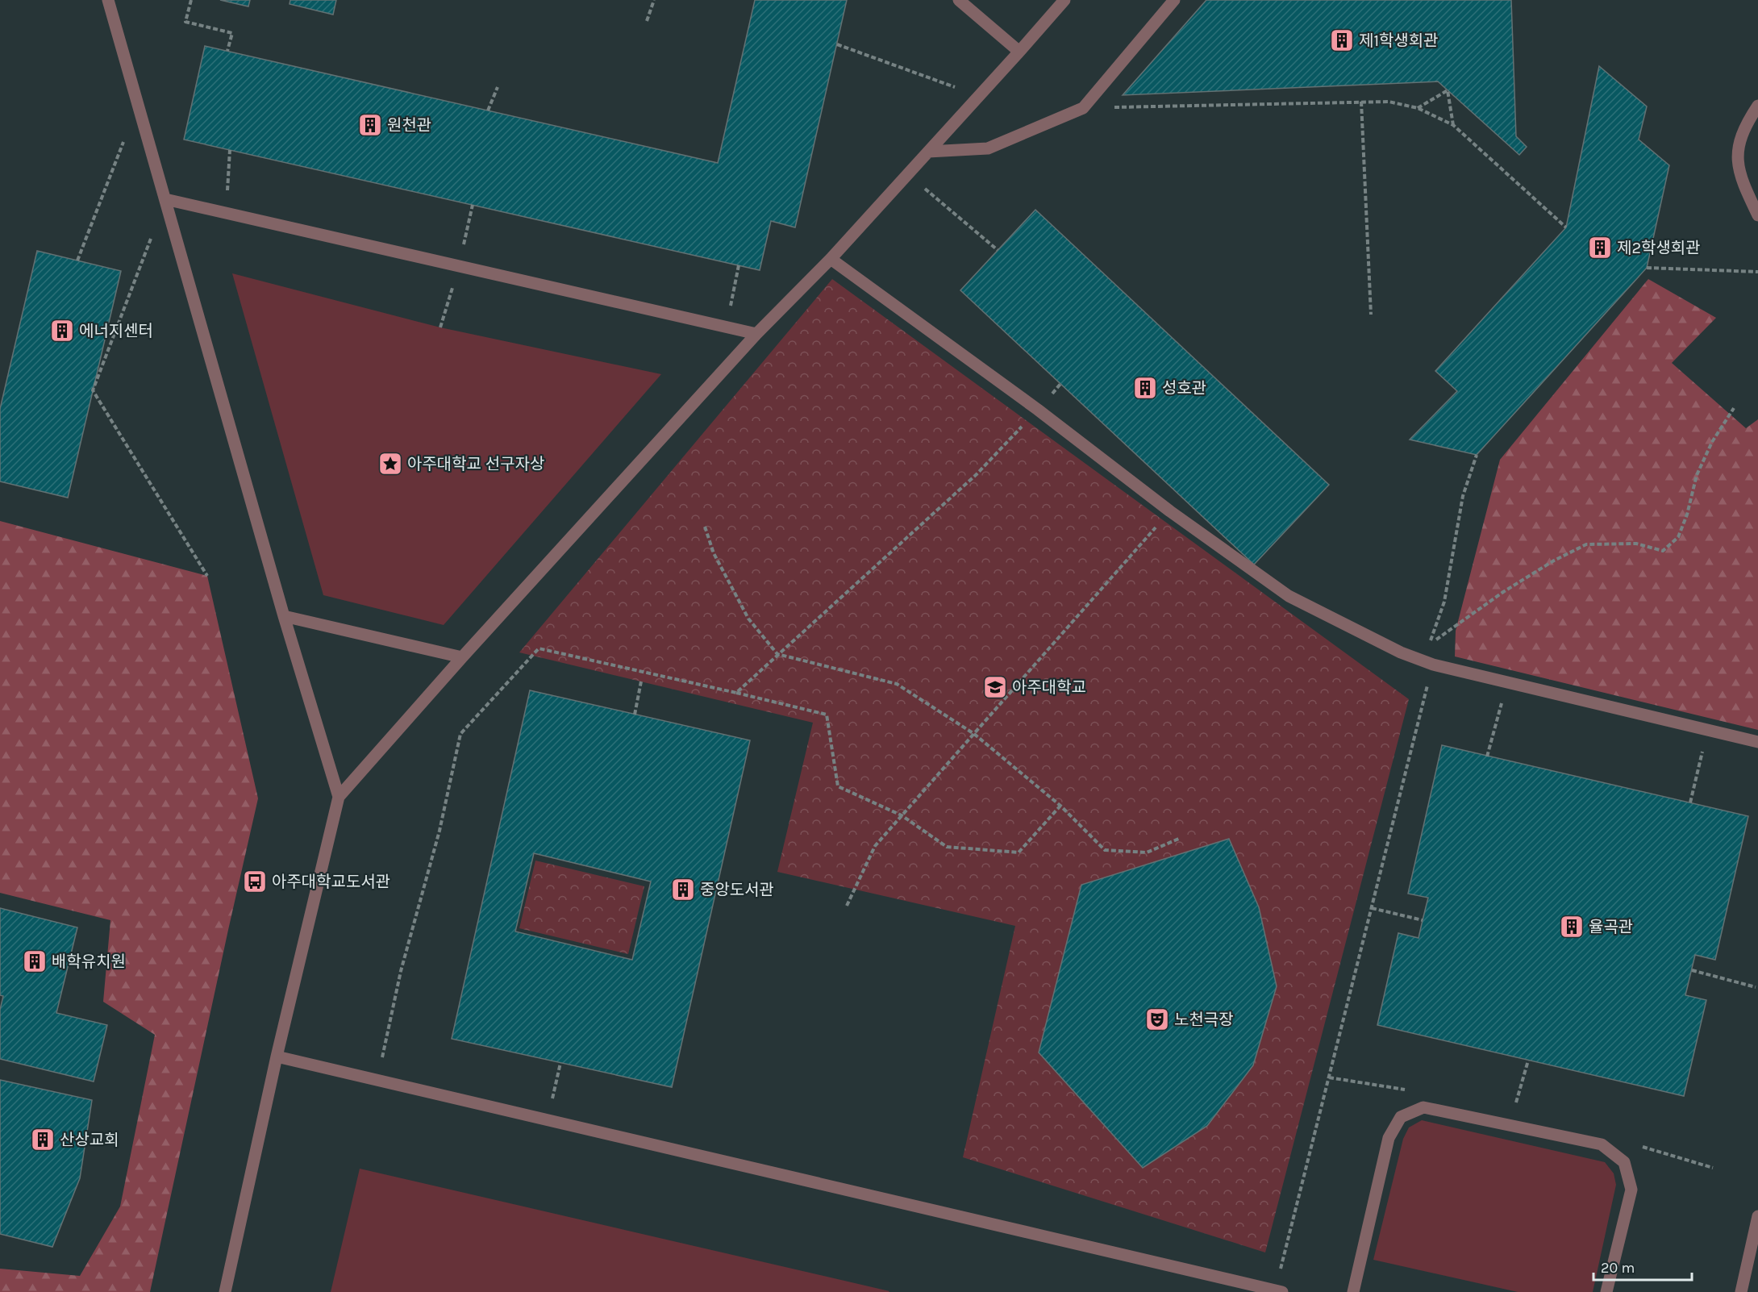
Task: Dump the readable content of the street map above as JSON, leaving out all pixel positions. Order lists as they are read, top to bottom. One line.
{"places":{"building":["제1학생회관","원천관","제2학생회관","에너지센터","성호관","중앙도서관","율곡관","배학유치원","산상교회"],"place":["아주대학교 선구자상"],"school or university":["아주대학교"],"bus stop":["아주대학교도서관"],"theatre":["노천극장"]},"scale_bar":"20 m"}
